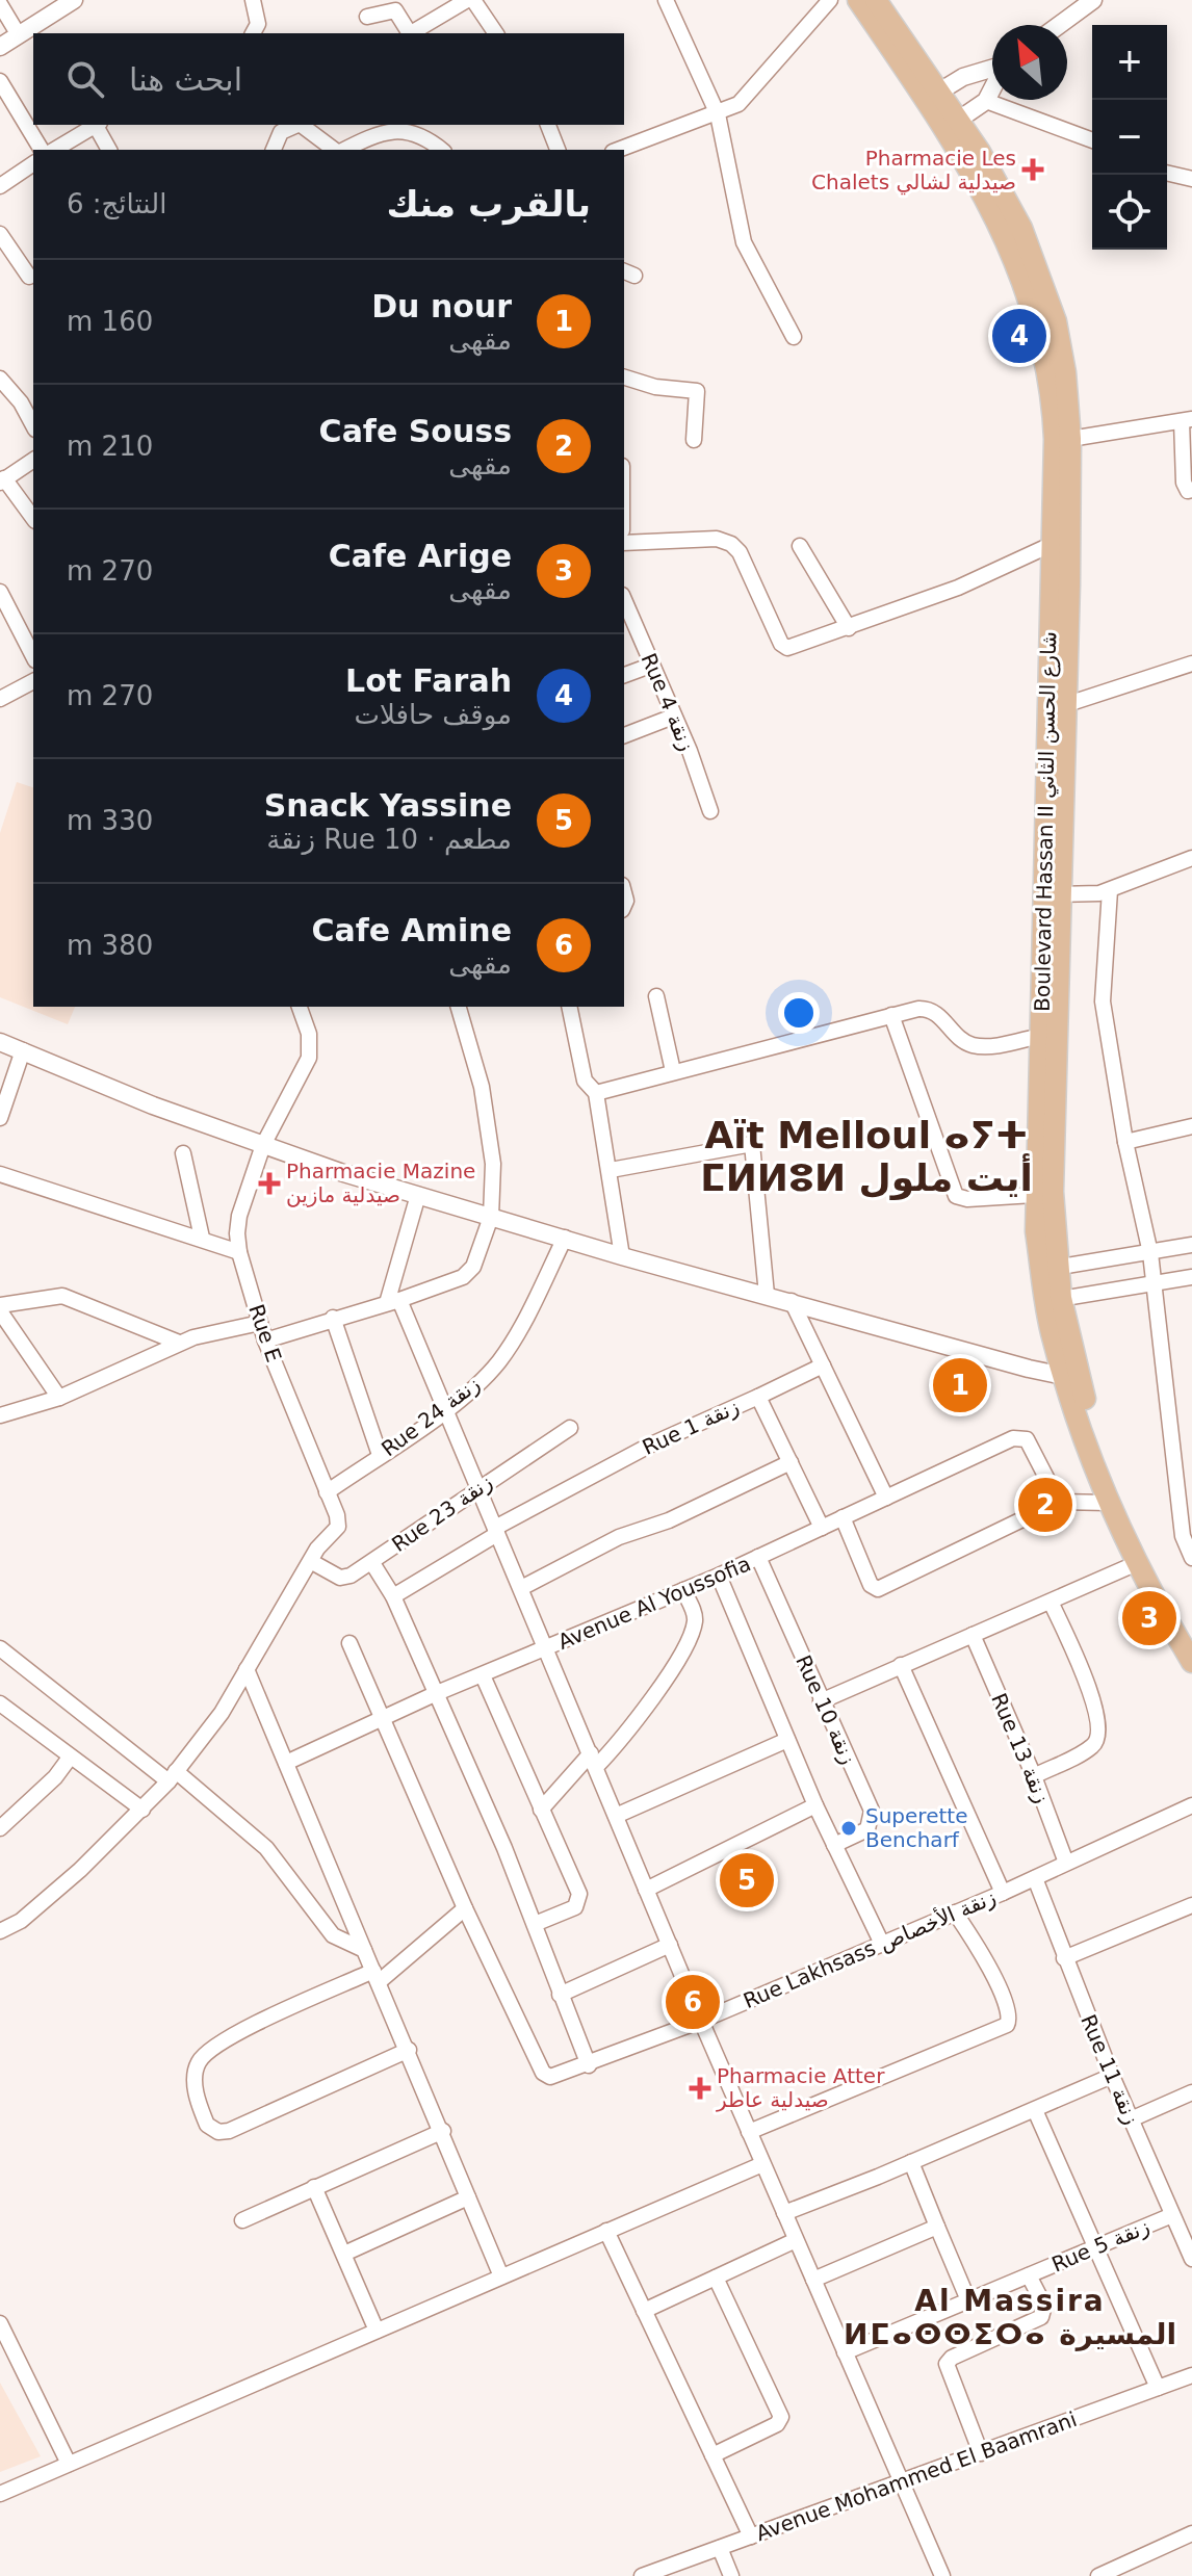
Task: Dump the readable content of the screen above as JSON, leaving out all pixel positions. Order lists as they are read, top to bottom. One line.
{"streets":{"main road":["Boulevard Hassan II شارع الحسن الثاني"],"street":["Rue 4 زنقة","Rue E","Rue 24 زنقة","Rue 1 زنقة","Rue 23 زنقة","Avenue Al Youssofia","Rue 10 زنقة","Rue 13 زنقة","Rue Lakhsass زنقة الأخصاص","Rue 11 زنقة","Rue 5 زنقة","Avenue Mohammed El Baamrani"]},"crossings":[["Rue E","Rue 24 زنقة"],["Rue E","Rue 23 زنقة"],["Rue 1 زنقة","Avenue Al Youssofia"],["Avenue Al Youssofia","Rue 10 زنقة"],["Rue 13 زنقة","Rue Lakhsass زنقة الأخصاص"],["Rue Lakhsass زنقة الأخصاص","Rue 11 زنقة"],["Rue 11 زنقة","Rue 5 زنقة"]],"districts":["Aït Melloul ⴰⵢⵜ ⵎⵍⵍⵓⵍ أيت ملول","Al Massira ⵍⵎⴰⵙⵙⵉⵔⴰ المسيرة"],"places":{"health":["Pharmacie Les Chalets صيدلية لشالي","Pharmacie Mazine صيدلية مازين","Pharmacie Atter صيدلية عاطر"],"other":["Superette Bencharf"]},"north":"top left","page":{"map_buttons":["+","−"],"search":"ابحث هنا","heading":["بالقرب منك","النتائج: 6"],"list":[{"mark":"1","name":"Du nour","note":"مقهى","value":"160 m"},{"mark":"2","name":"Cafe Souss","note":"مقهى","value":"210 m"},{"mark":"3","name":"Cafe Arige","note":"مقهى","value":"270 m"},{"mark":"4","name":"Lot Farah","note":"موقف حافلات","value":"270 m"},{"mark":"5","name":"Snack Yassine","note":"مطعم · Rue 10 زنقة","value":"330 m"},{"mark":"6","name":"Cafe Amine","note":"مقهى","value":"380 m"}],"pins":["4","1","2","3","5","6"]}}
